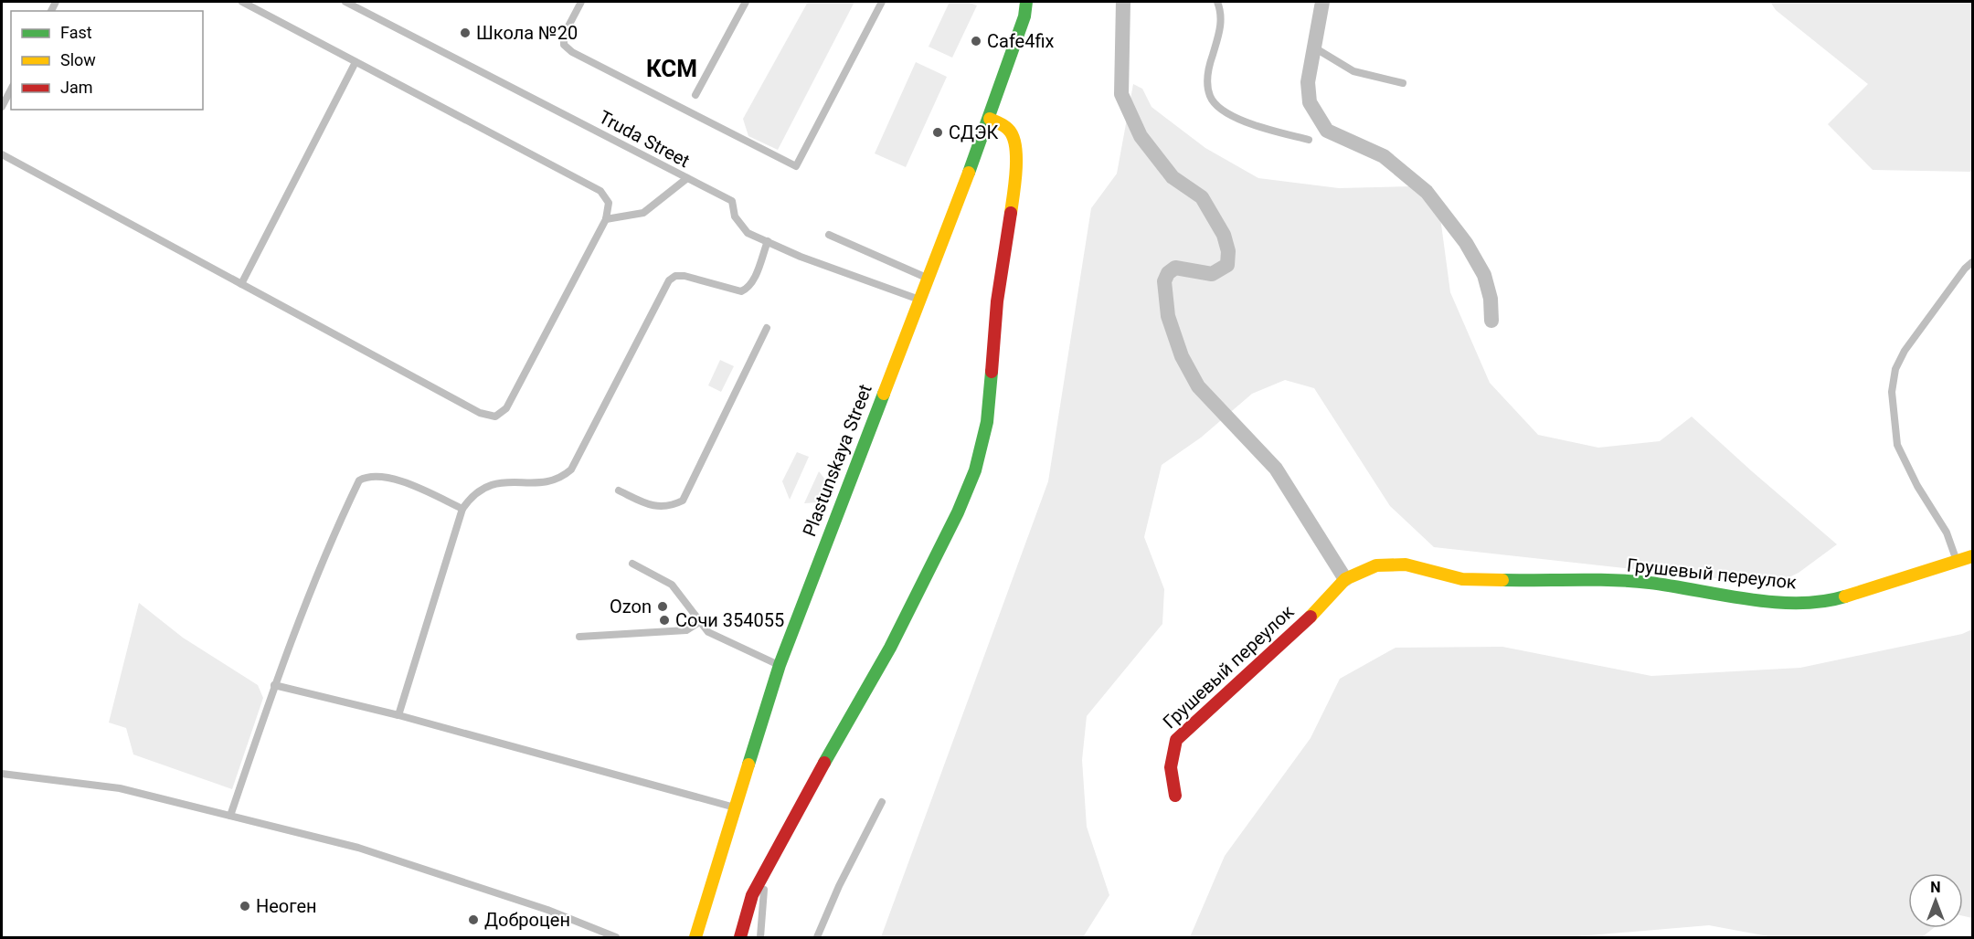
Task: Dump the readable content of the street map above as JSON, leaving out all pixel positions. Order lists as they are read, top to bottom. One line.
{"streets":{"street":["Plastunskaya Street","Грушевый переулок"],"lane":["Truda Street"]},"crossings":[["Truda Street","Plastunskaya Street"]],"districts":["КСМ"],"places":["Школа №20","Cafe4fix","СДЭК","Ozon","Сочи 354055","Неоген","Доброцен"],"legend":["Fast","Slow","Jam"],"north":"top"}
